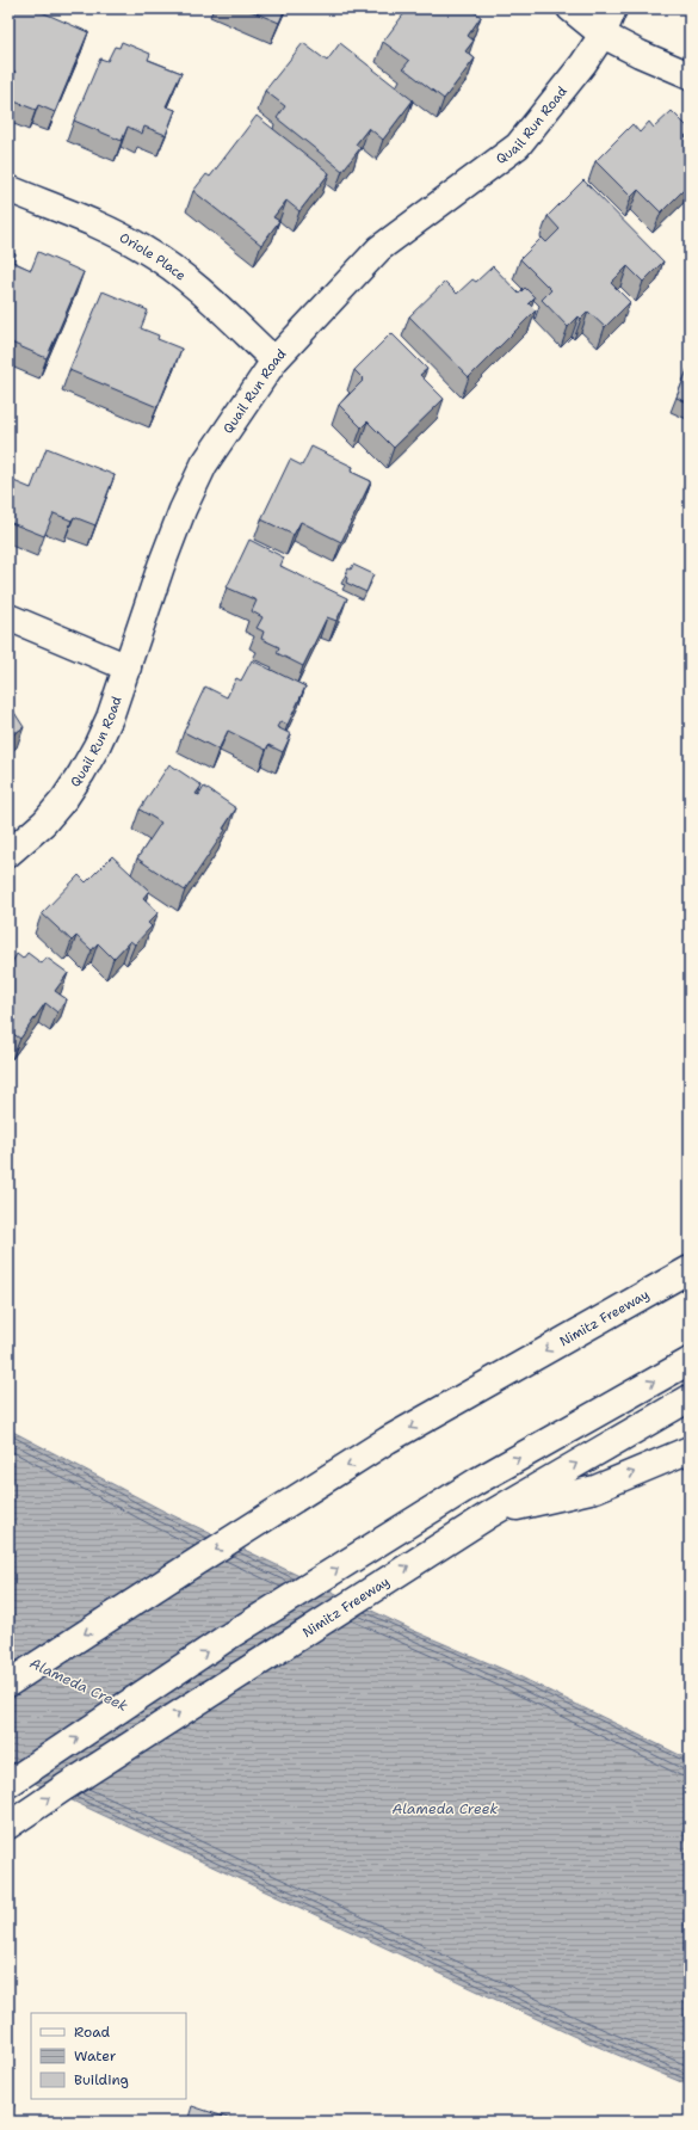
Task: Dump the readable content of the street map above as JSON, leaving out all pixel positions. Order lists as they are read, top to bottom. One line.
{"streets":{"main road":["Quail Run Road","Oriole Place","Nimitz Freeway"]},"crossings":[["Quail Run Road","Oriole Place"]],"water":["Alameda Creek"],"legend":["Road","Water","Building"]}
